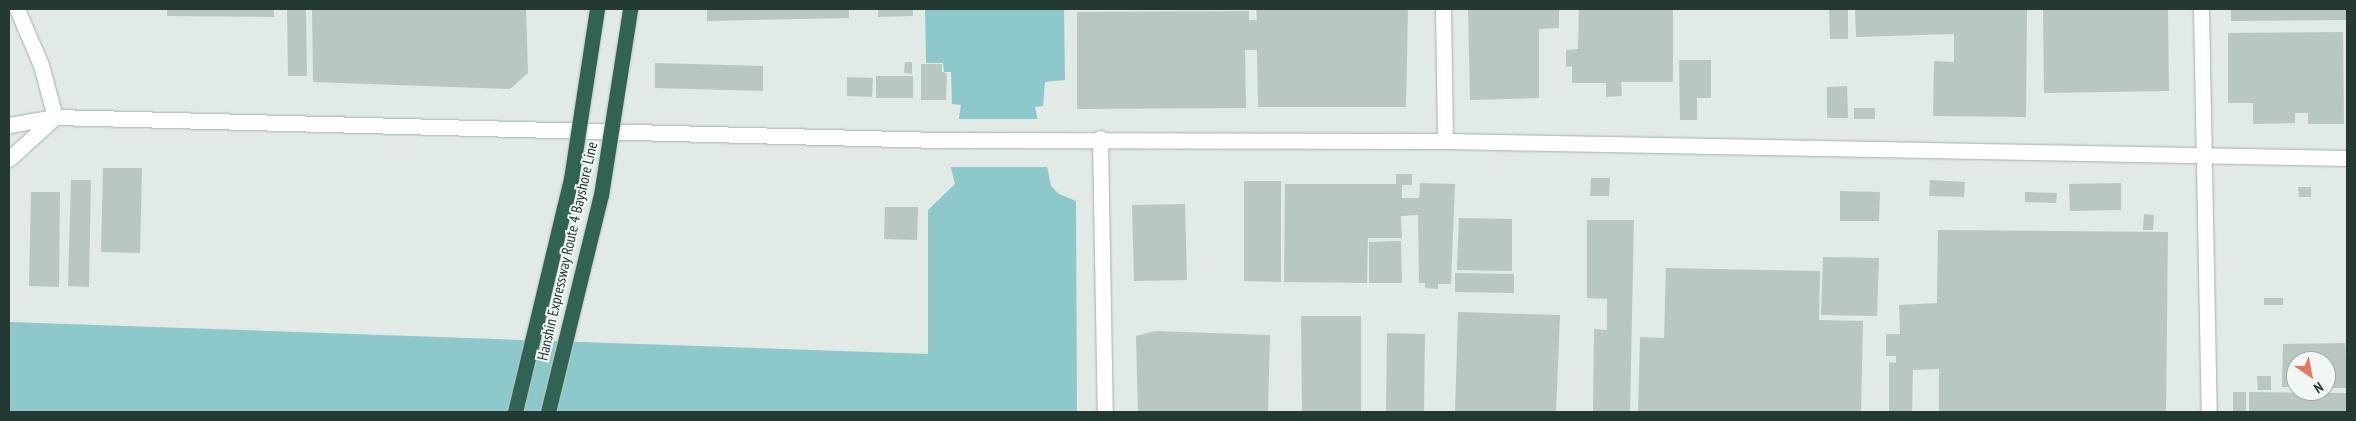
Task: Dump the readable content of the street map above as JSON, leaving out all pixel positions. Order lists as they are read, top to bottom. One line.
{"streets":{"highway":["Hanshin Expressway Route 4 Bayshore Line"]},"north":"bottom right"}
